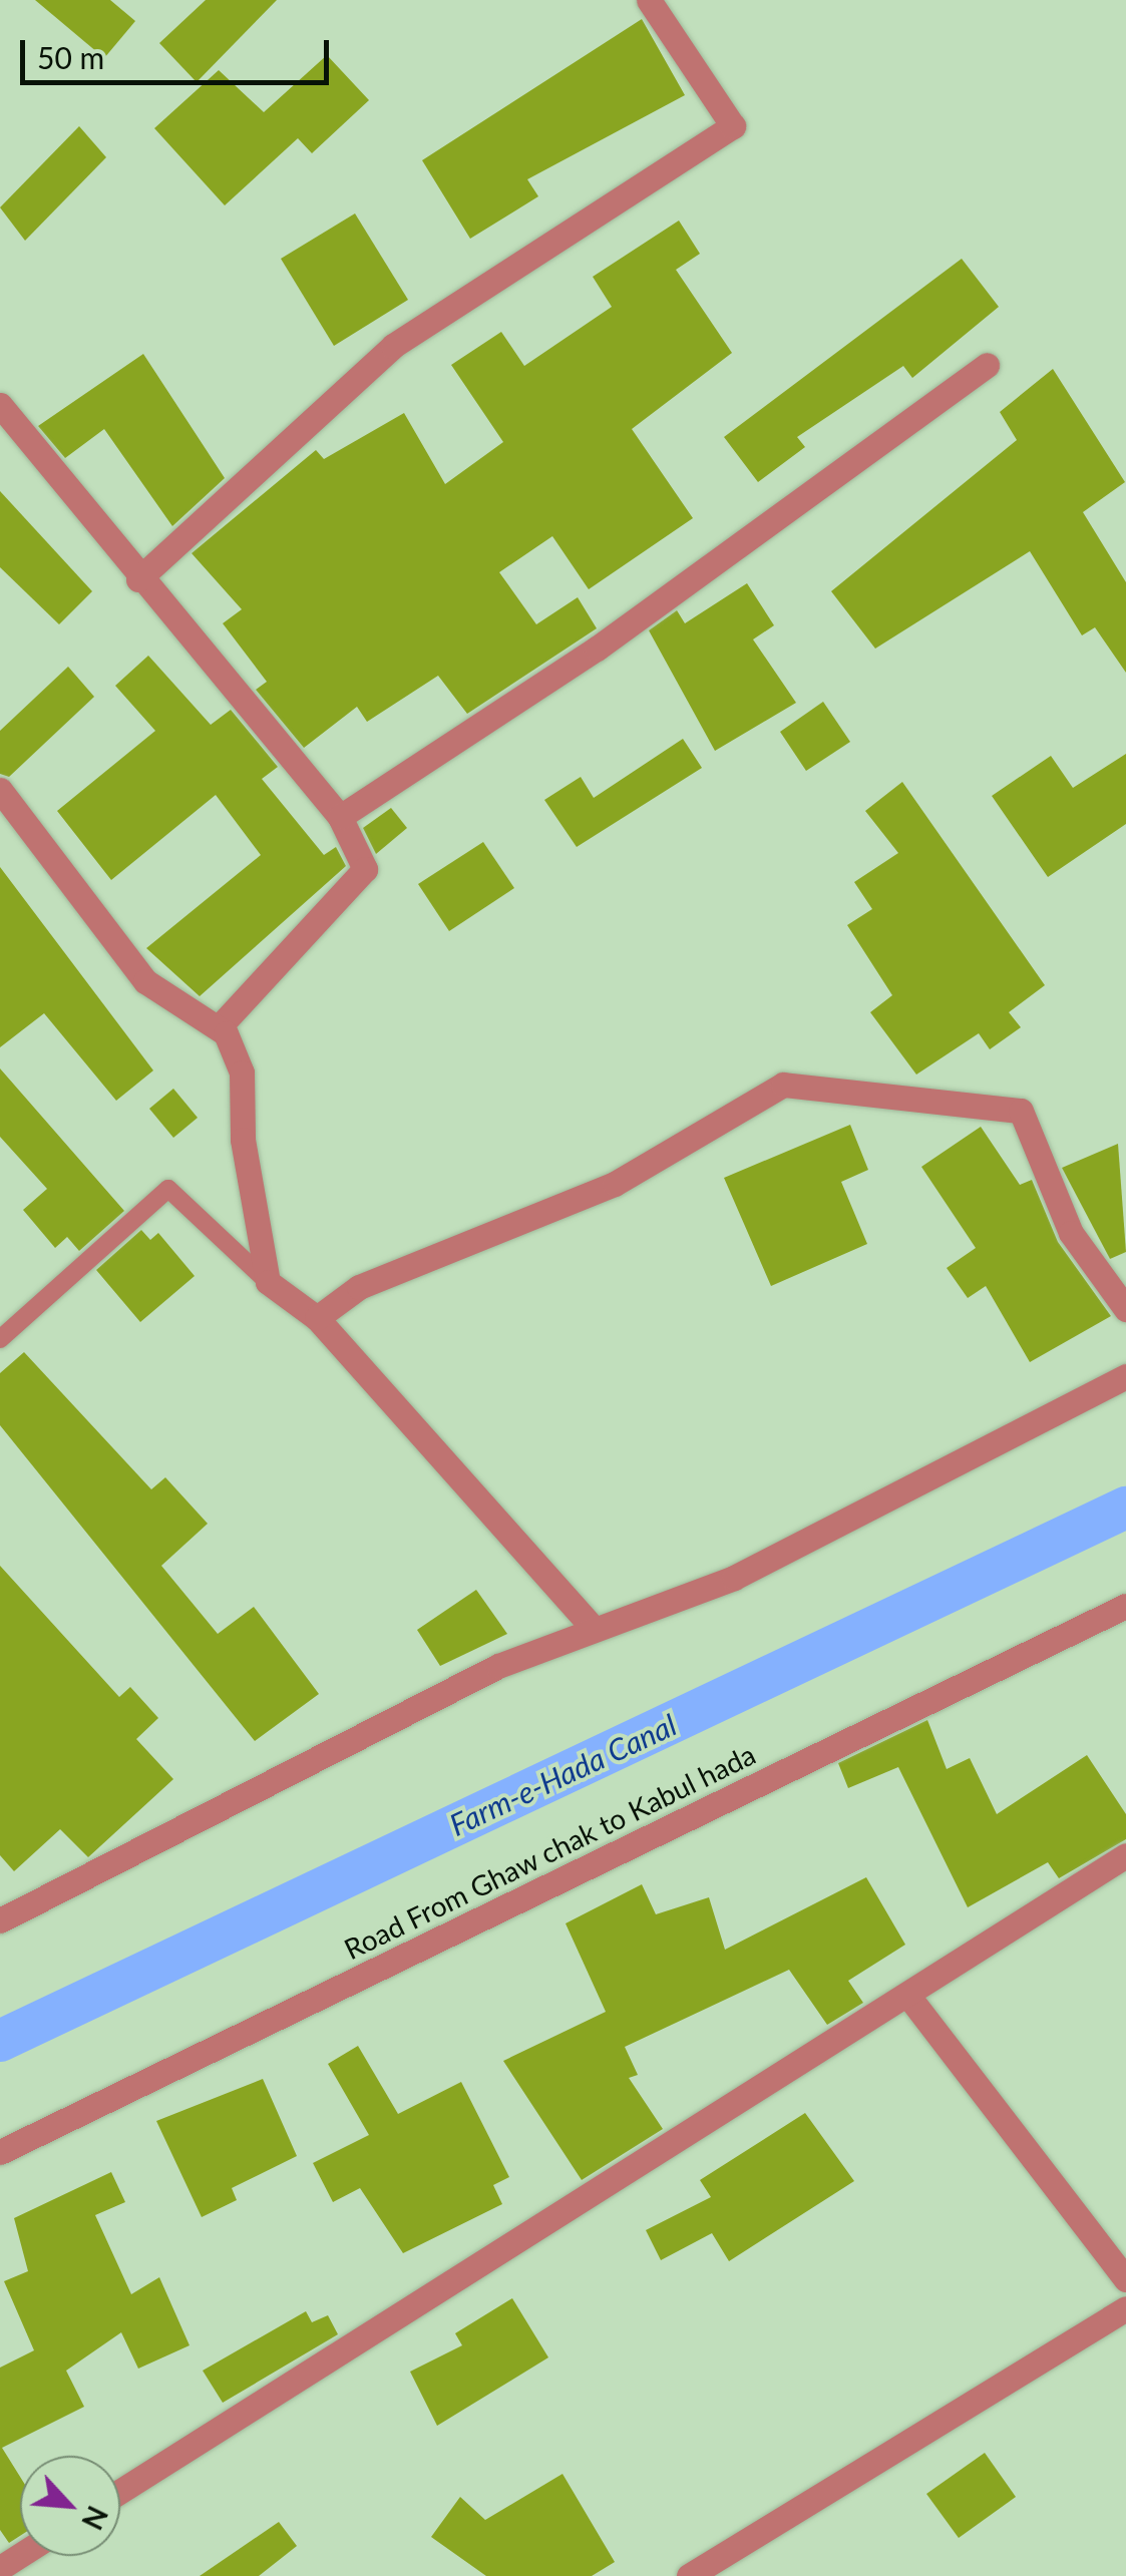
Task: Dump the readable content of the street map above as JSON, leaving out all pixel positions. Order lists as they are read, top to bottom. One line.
{"streets":{"street":["Road From Ghaw chak to Kabul hada"]},"water":["Farm-e-Hada Canal"],"scale_bar":"50 m","north":"bottom right"}
